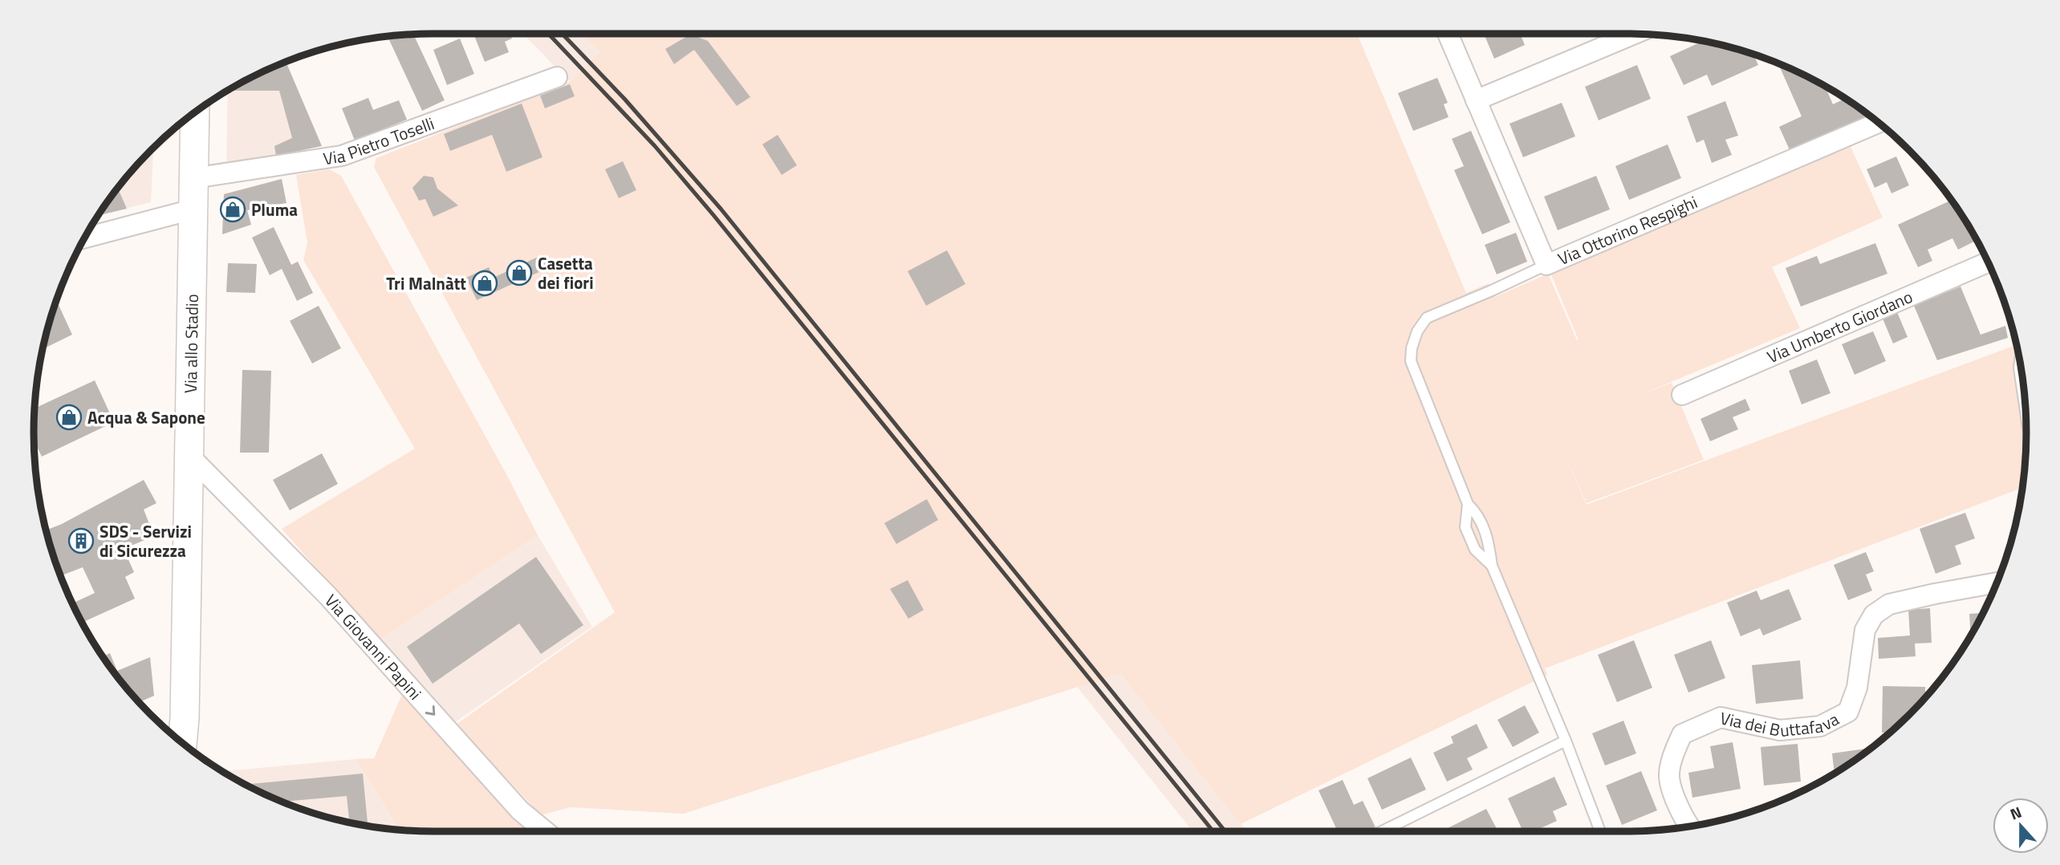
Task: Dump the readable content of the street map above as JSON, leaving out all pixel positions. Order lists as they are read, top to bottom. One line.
{"streets":{"main road":["Via allo Stadio"],"street":["Via Pietro Toselli","Via Ottorino Respighi","Via Umberto Giordano","Via Giovanni Papini","Via dei Buttafava"]},"crossings":[["Via Pietro Toselli","Via allo Stadio"],["Via allo Stadio","Via Giovanni Papini"]],"one_way":["Via Giovanni Papini"],"places":{"shop":["Pluma","Casetta dei fiori","Tri Malnàtt","Acqua & Sapone"],"building":["SDS - Servizi di Sicurezza"]},"north":"top"}
